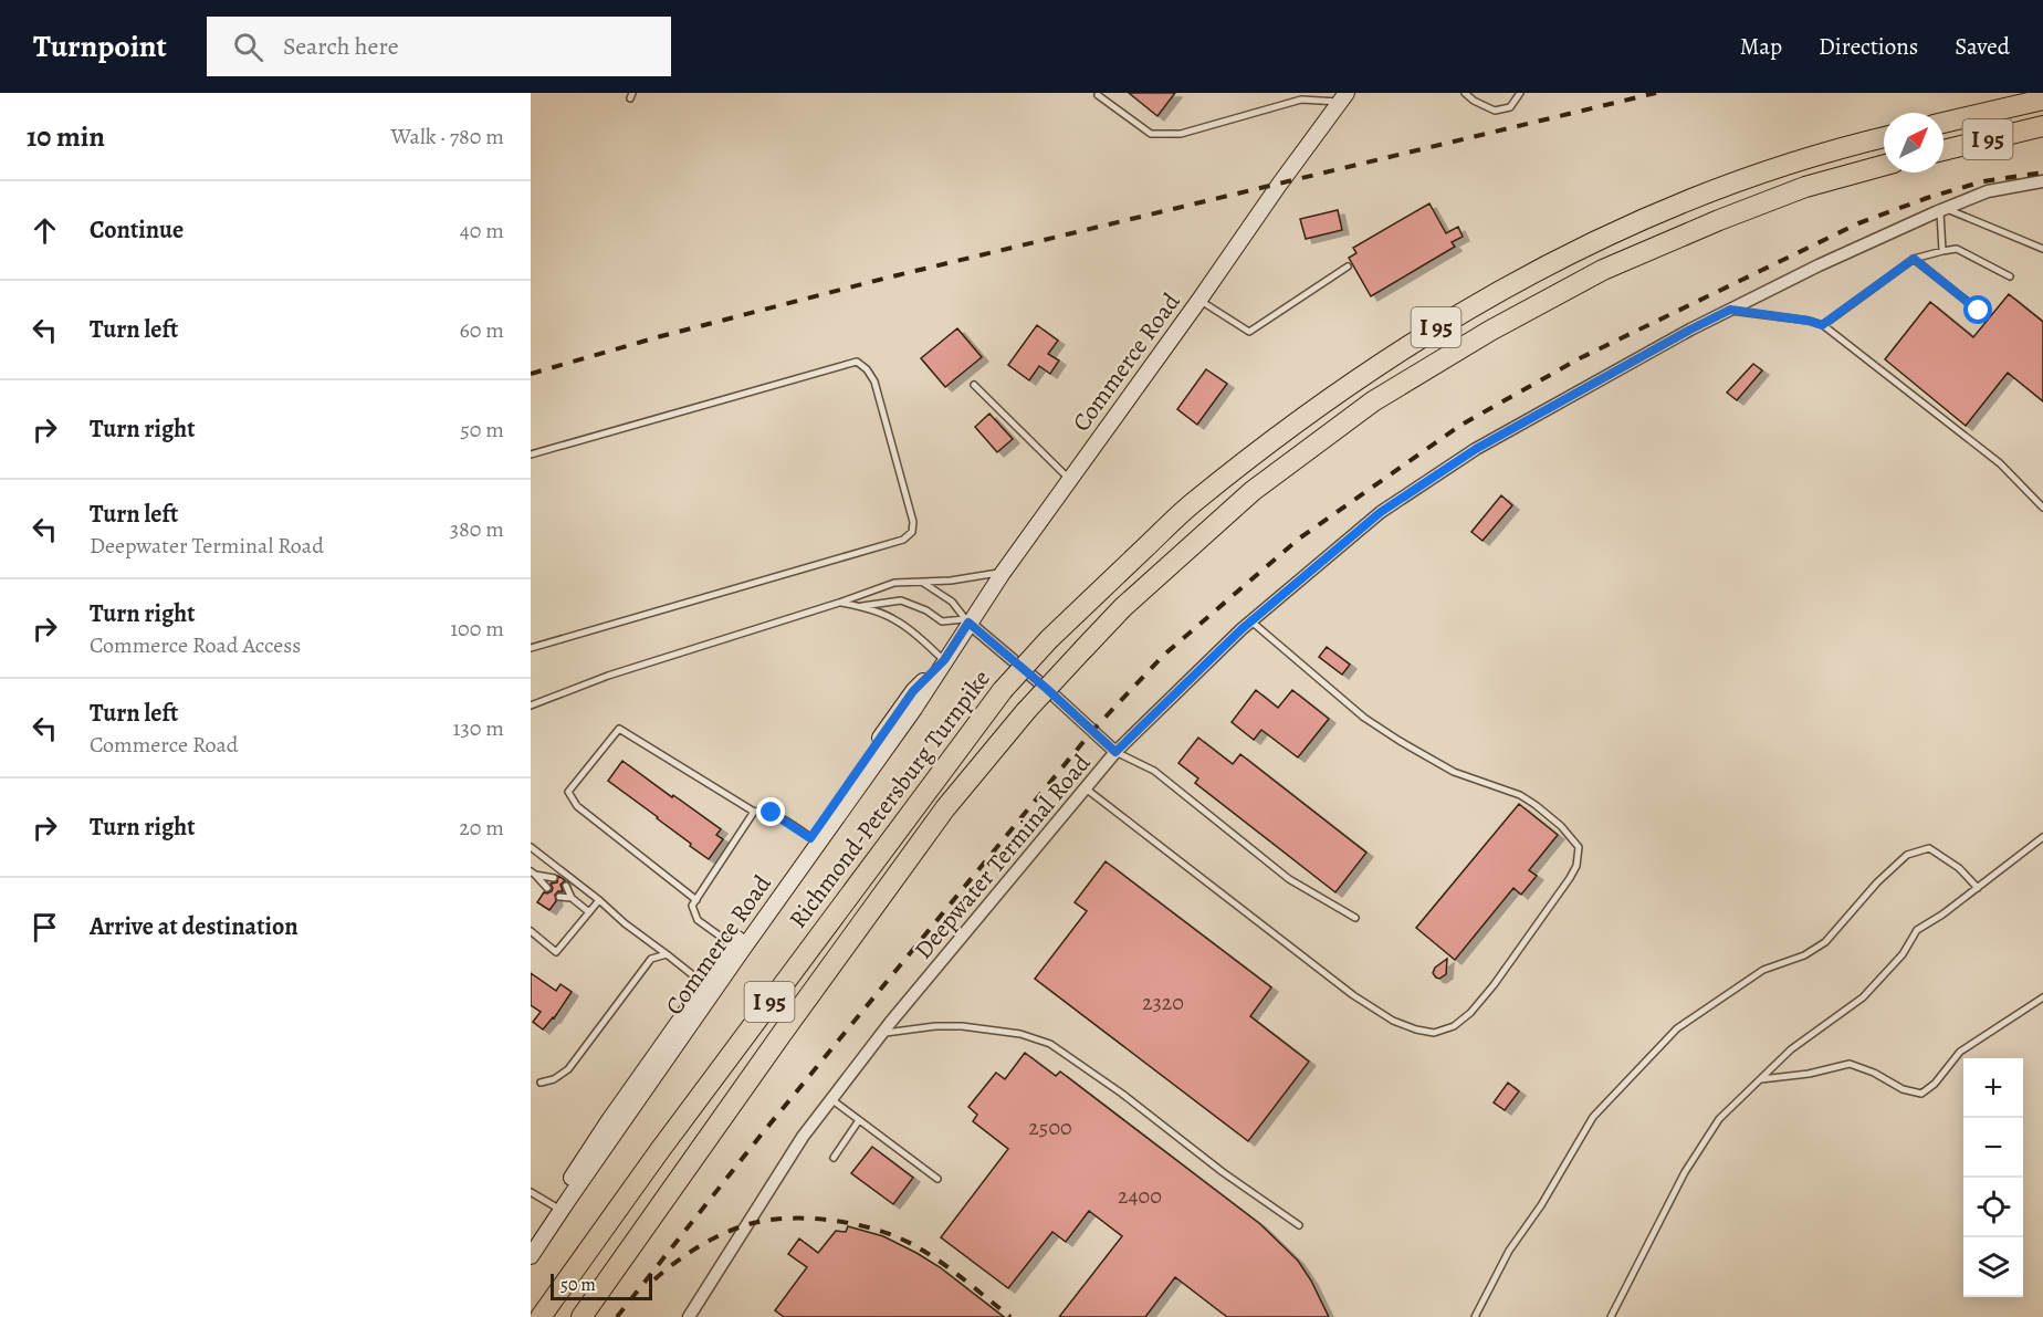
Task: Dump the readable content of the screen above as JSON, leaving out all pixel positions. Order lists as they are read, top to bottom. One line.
{"streets":{"highway":["I 95","Richmond-Petersburg Turnpike"],"main road":["Commerce Road"],"street":["Deepwater Terminal Road"]},"house_numbers":["2320","2500","2400"],"scale_bar":"50 m","north":"top right","page":{"header":"Turnpoint","search":"Search here","nav":["Map","Directions","Saved"],"heading":["10 min","Walk · 780 m"],"list":[["Continue","40 m"],["Turn left","60 m"],["Turn right","50 m"],["Turn left","Deepwater Terminal Road","380 m"],["Turn right","Commerce Road Access","100 m"],["Turn left","Commerce Road","130 m"],["Turn right","20 m"],"Arrive at destination"],"map_buttons":["+","−"],"scale":"50 m"}}
